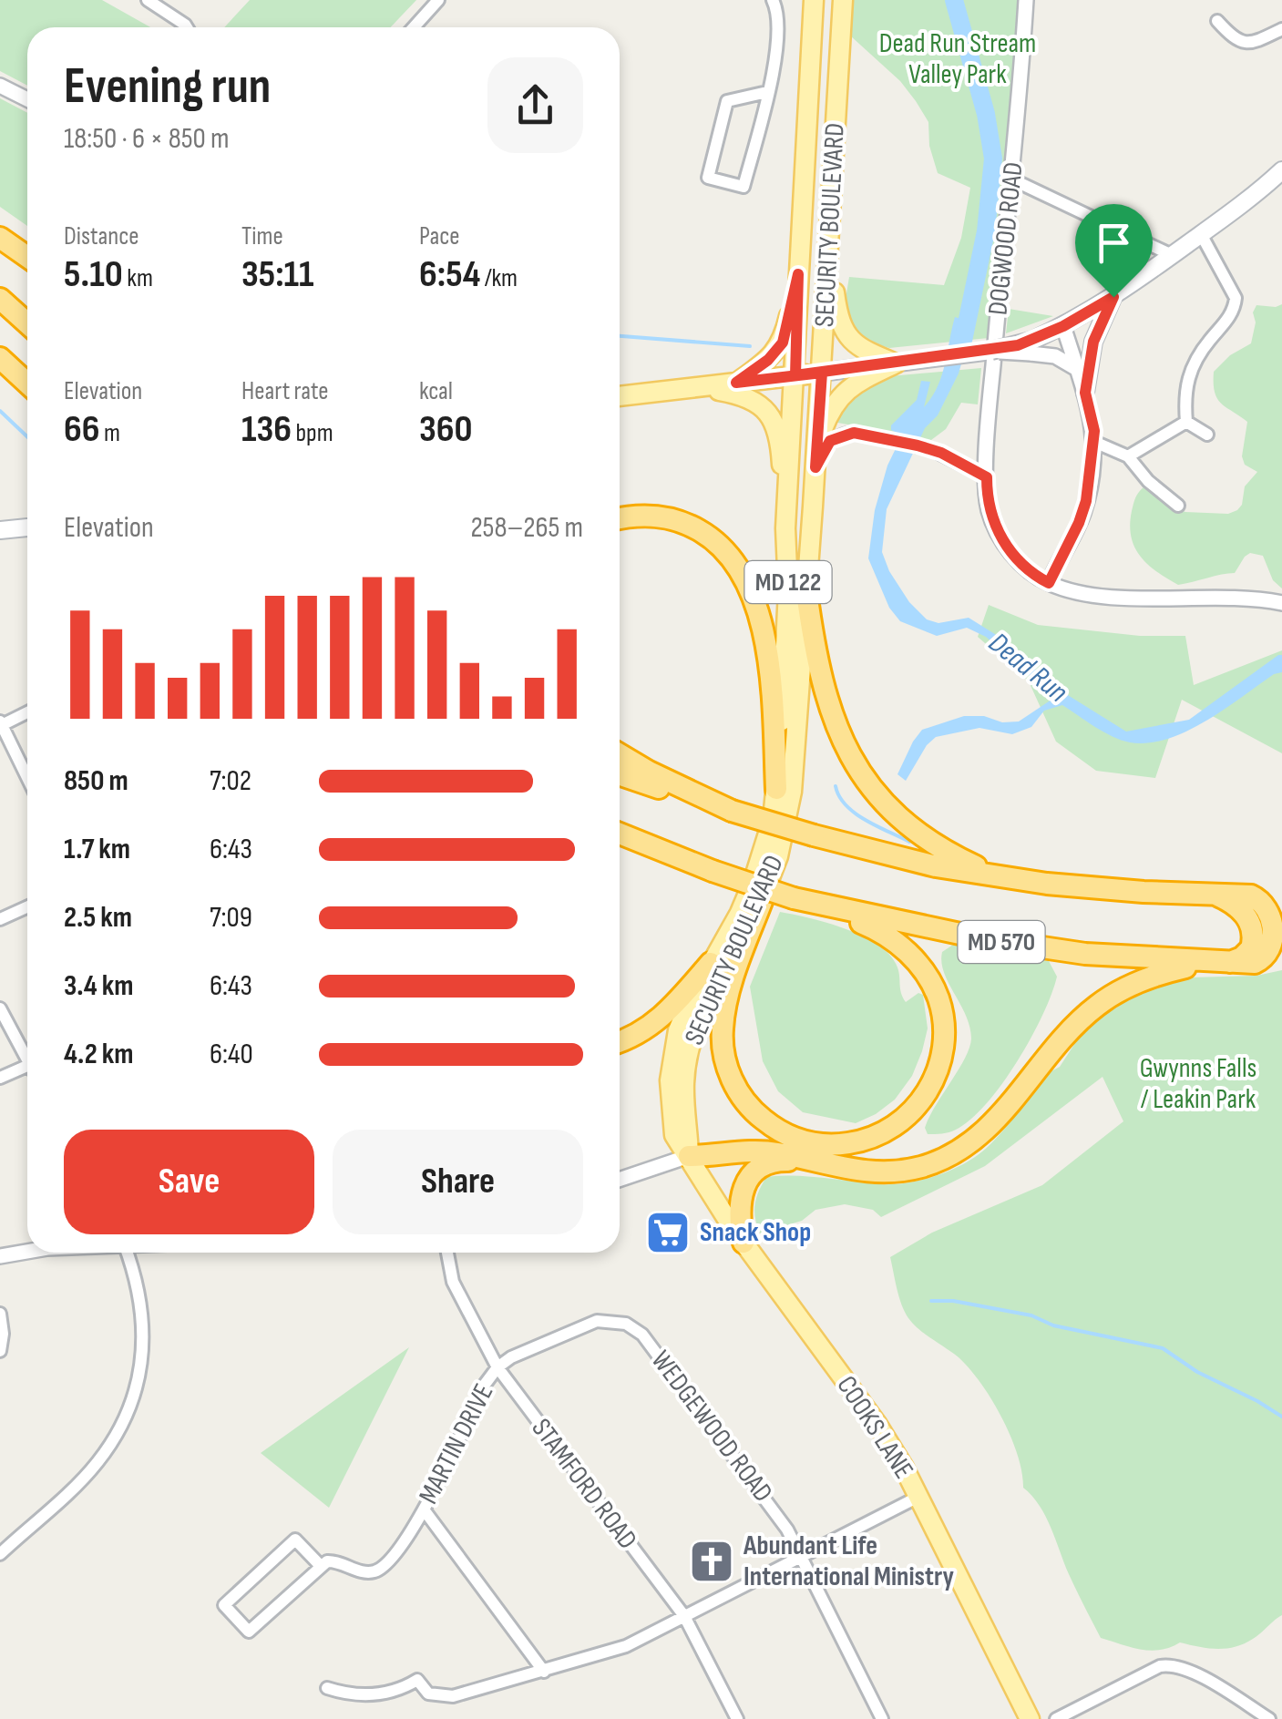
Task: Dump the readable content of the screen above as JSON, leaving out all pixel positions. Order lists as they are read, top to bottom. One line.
{"streets":{"highway":["MD 570"],"main road":["SECURITY BOULEVARD","MD 122","COOKS LANE"],"street":["DOGWOOD ROAD","WEDGEWOOD ROAD","MARTIN DRIVE","STAMFORD ROAD"]},"crossings":[["SECURITY BOULEVARD","COOKS LANE"],["WEDGEWOOD ROAD","MARTIN DRIVE"],["MARTIN DRIVE","STAMFORD ROAD"]],"water":["Dead Run"],"parks":["Dead Run Stream Valley Park","Gwynns Falls / Leakin Park"],"places":{"supermarket":["Snack Shop"],"church":["Abundant Life International Ministry"]},"page":{"heading":["Evening run","18:50 · 6 × 850 m"],"stats":[["Distance","5.10 km"],["Time","35:11"],["Pace","6:54 /km"],["Elevation","66 m"],["Heart rate","136 bpm"],["kcal","360"]],"chart":["Elevation","258–265 m"],"list":[{"name":"850 m","note":"7:02"},{"name":"1.7 km","note":"6:43"},{"name":"2.5 km","note":"7:09"},{"name":"3.4 km","note":"6:43"},{"name":"4.2 km","note":"6:40"}],"buttons":["Save","Share"]}}
